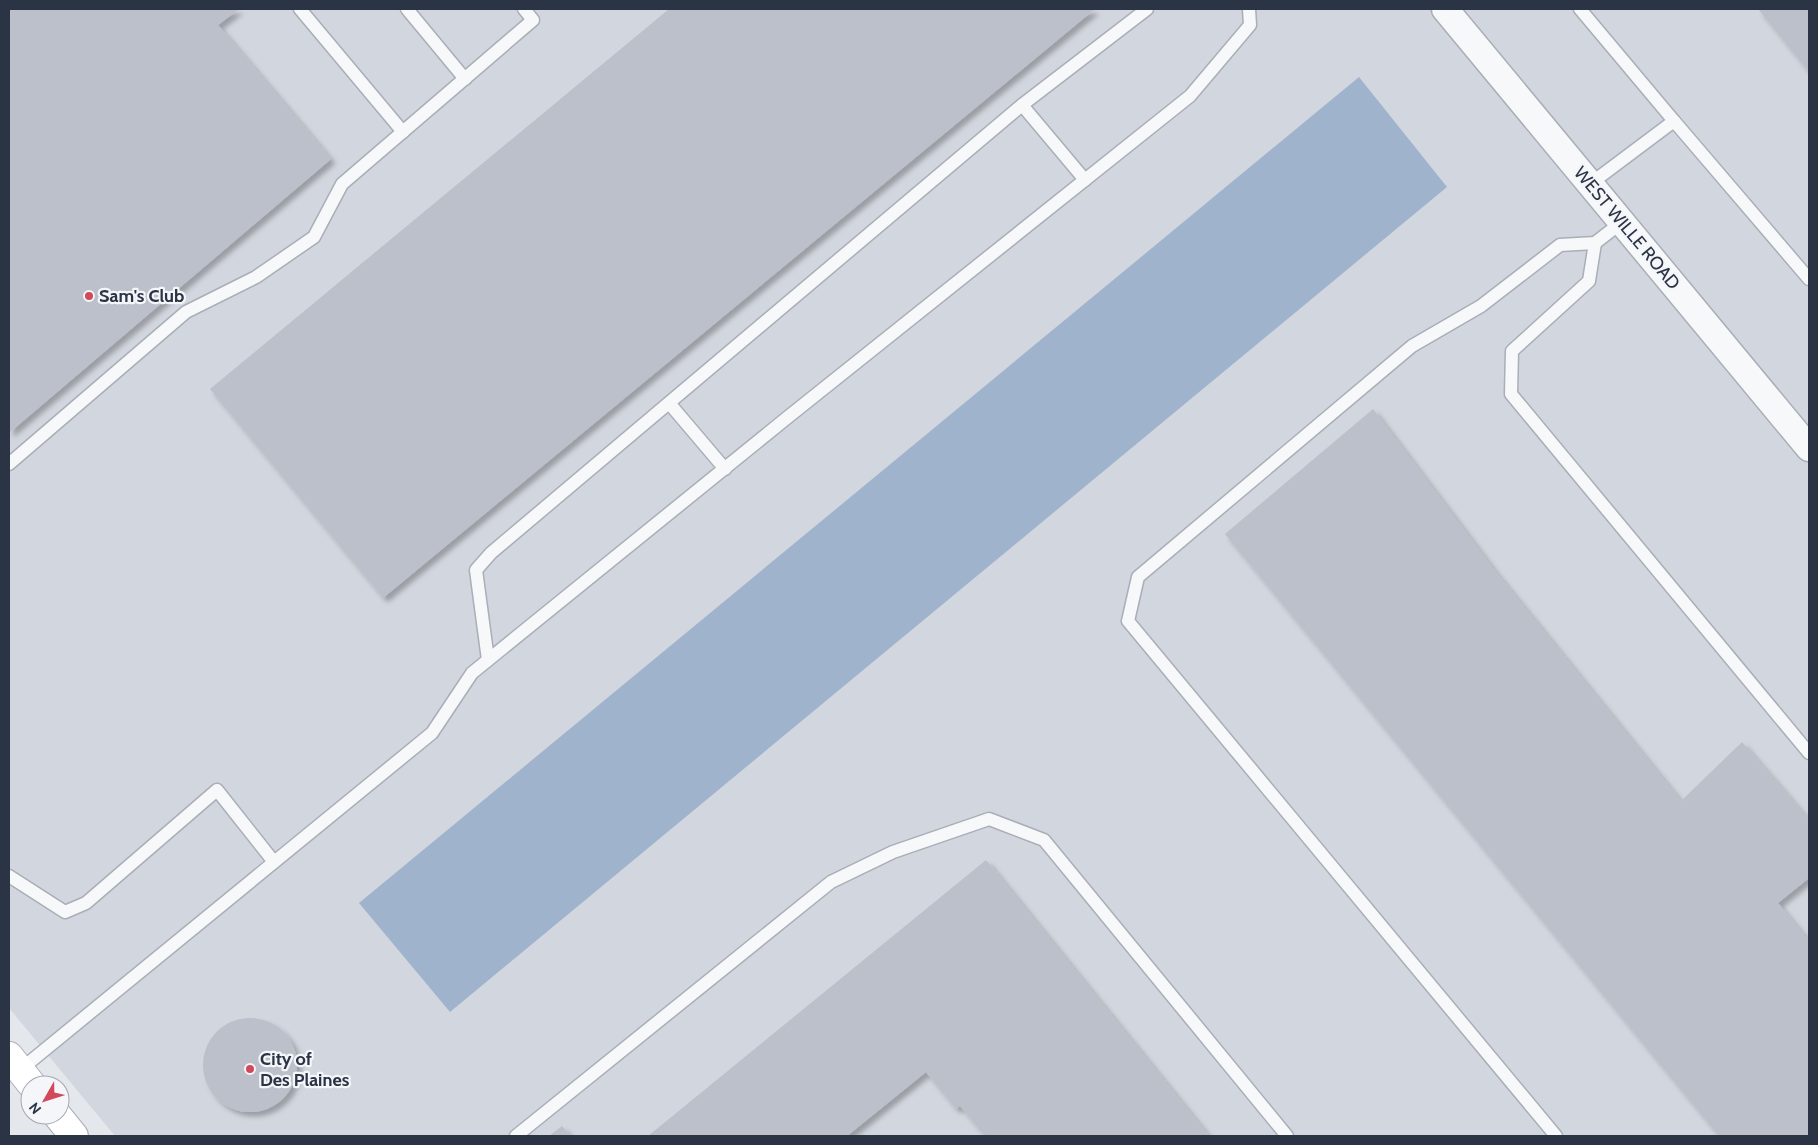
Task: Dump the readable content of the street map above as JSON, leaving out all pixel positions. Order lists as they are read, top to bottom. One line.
{"streets":{"street":["WEST WILLE ROAD"]},"places":["Sam's Club","City of Des Plaines"],"north":"bottom left"}
